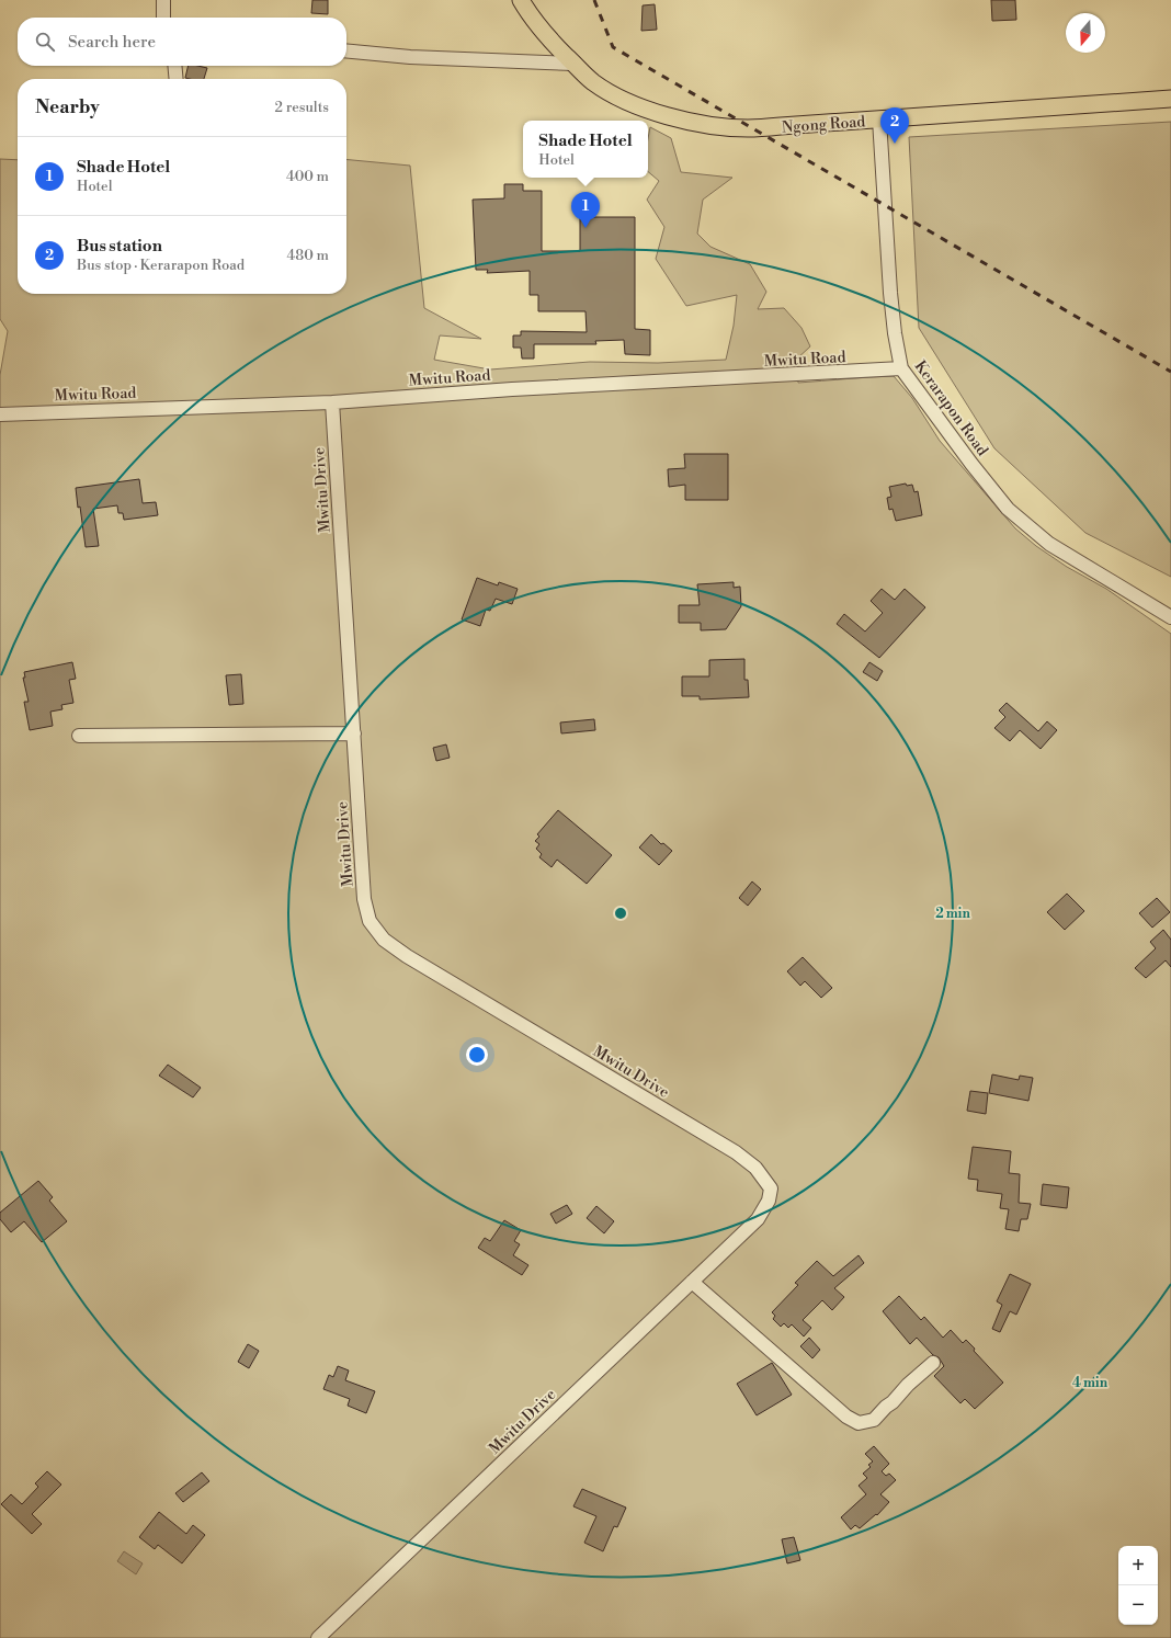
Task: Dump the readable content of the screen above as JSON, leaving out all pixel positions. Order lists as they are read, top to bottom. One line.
{"streets":{"main road":["Ngong Road"],"street":["Mwitu Road","Kerarapon Road","Mwitu Drive"]},"crossings":[["Ngong Road","Kerarapon Road"],["Mwitu Road","Kerarapon Road"],["Mwitu Road","Mwitu Drive"]],"north":"bottom","page":{"search":"Search here","heading":["Nearby","2 results"],"pins":["2","1"],"popup":["Shade Hotel","Hotel"],"list":[{"mark":"1","name":"Shade Hotel","note":"Hotel","value":"400 m"},{"mark":"2","name":"Bus station","note":"Bus stop · Kerarapon Road","value":"480 m"}],"map_buttons":["+","−"]},"rings":["2 min","4 min"]}
